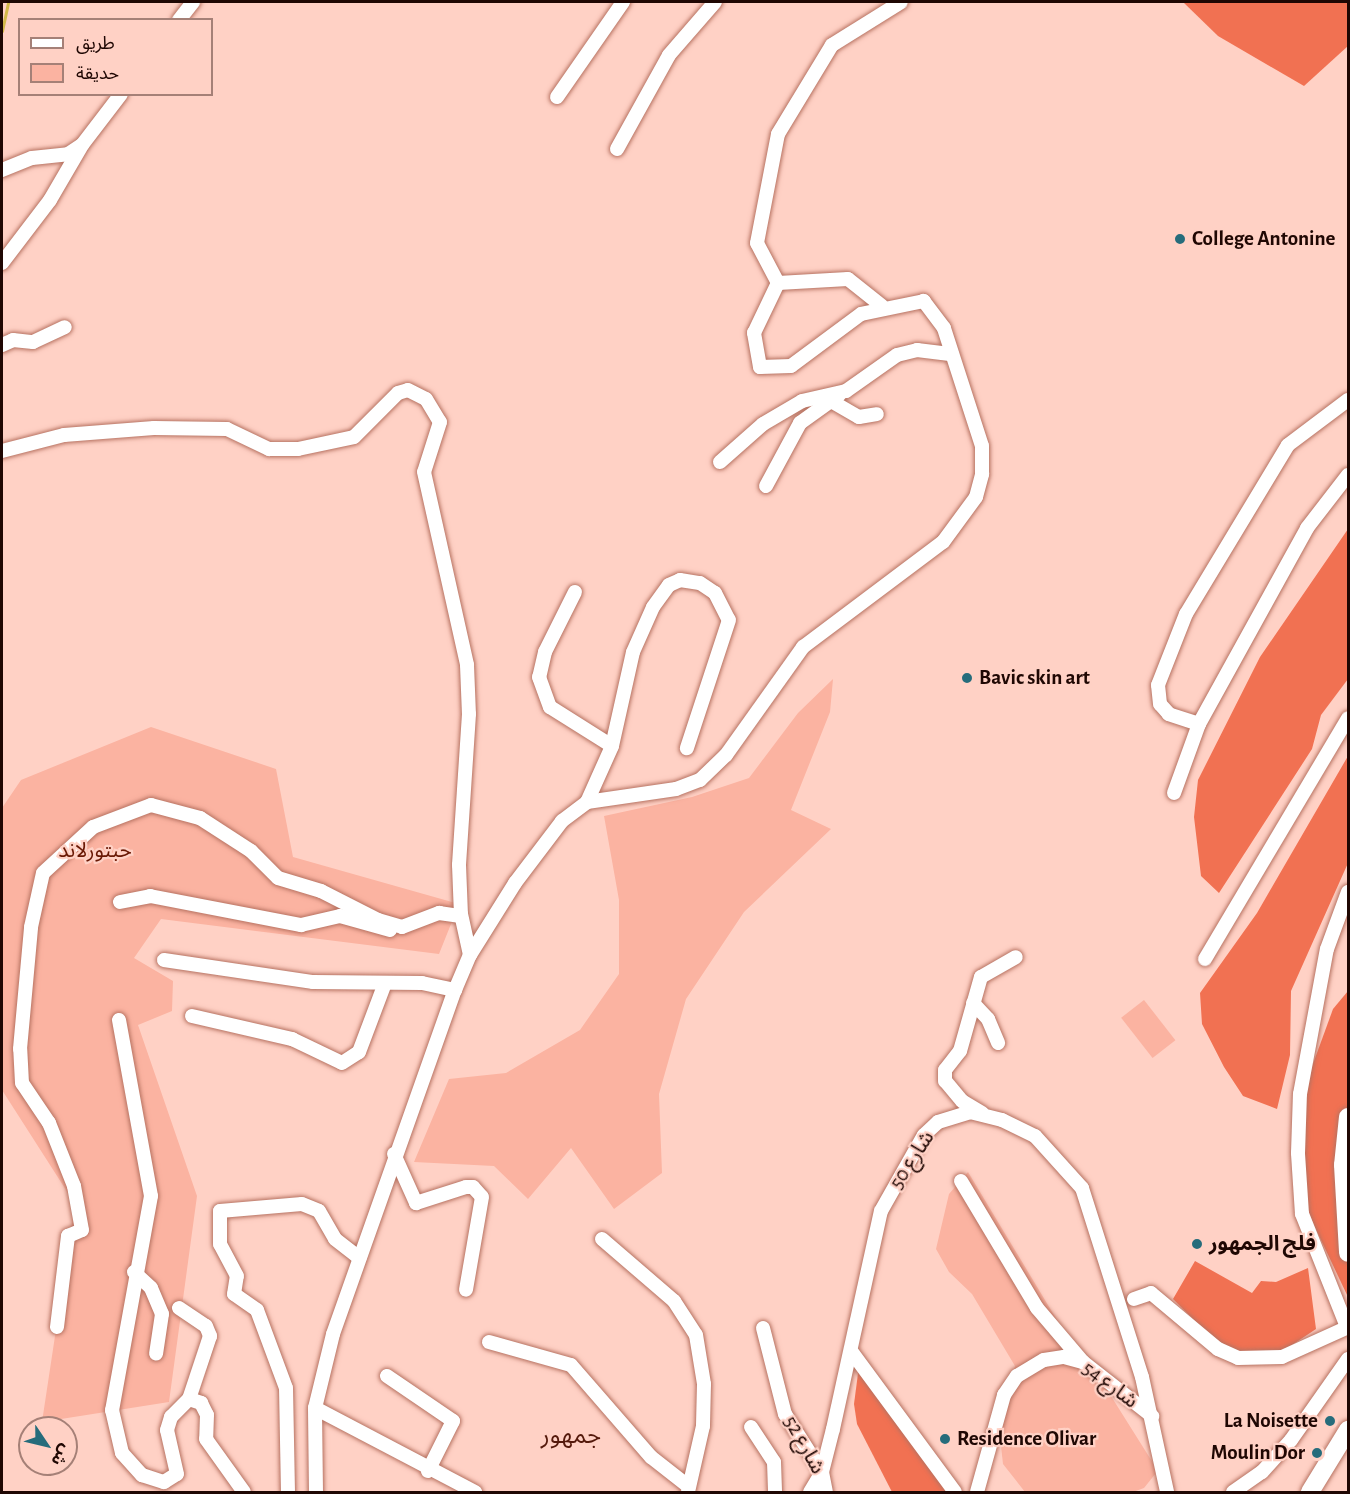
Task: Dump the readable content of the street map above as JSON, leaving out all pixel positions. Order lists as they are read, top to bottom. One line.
{"streets":{"street":["شارع 50","شارع 54","شارع 52"]},"crossings":[["شارع 50","شارع 54"],["شارع 50","شارع 52"]],"districts":["جمهور"],"parks":["حبتورلاند"],"places":["College Antonine","Bavic skin art","فلج الجمهور","La Noisette","Residence Olivar","Moulin Dor"],"legend":["طريق","حديقة"],"north":"bottom right"}
